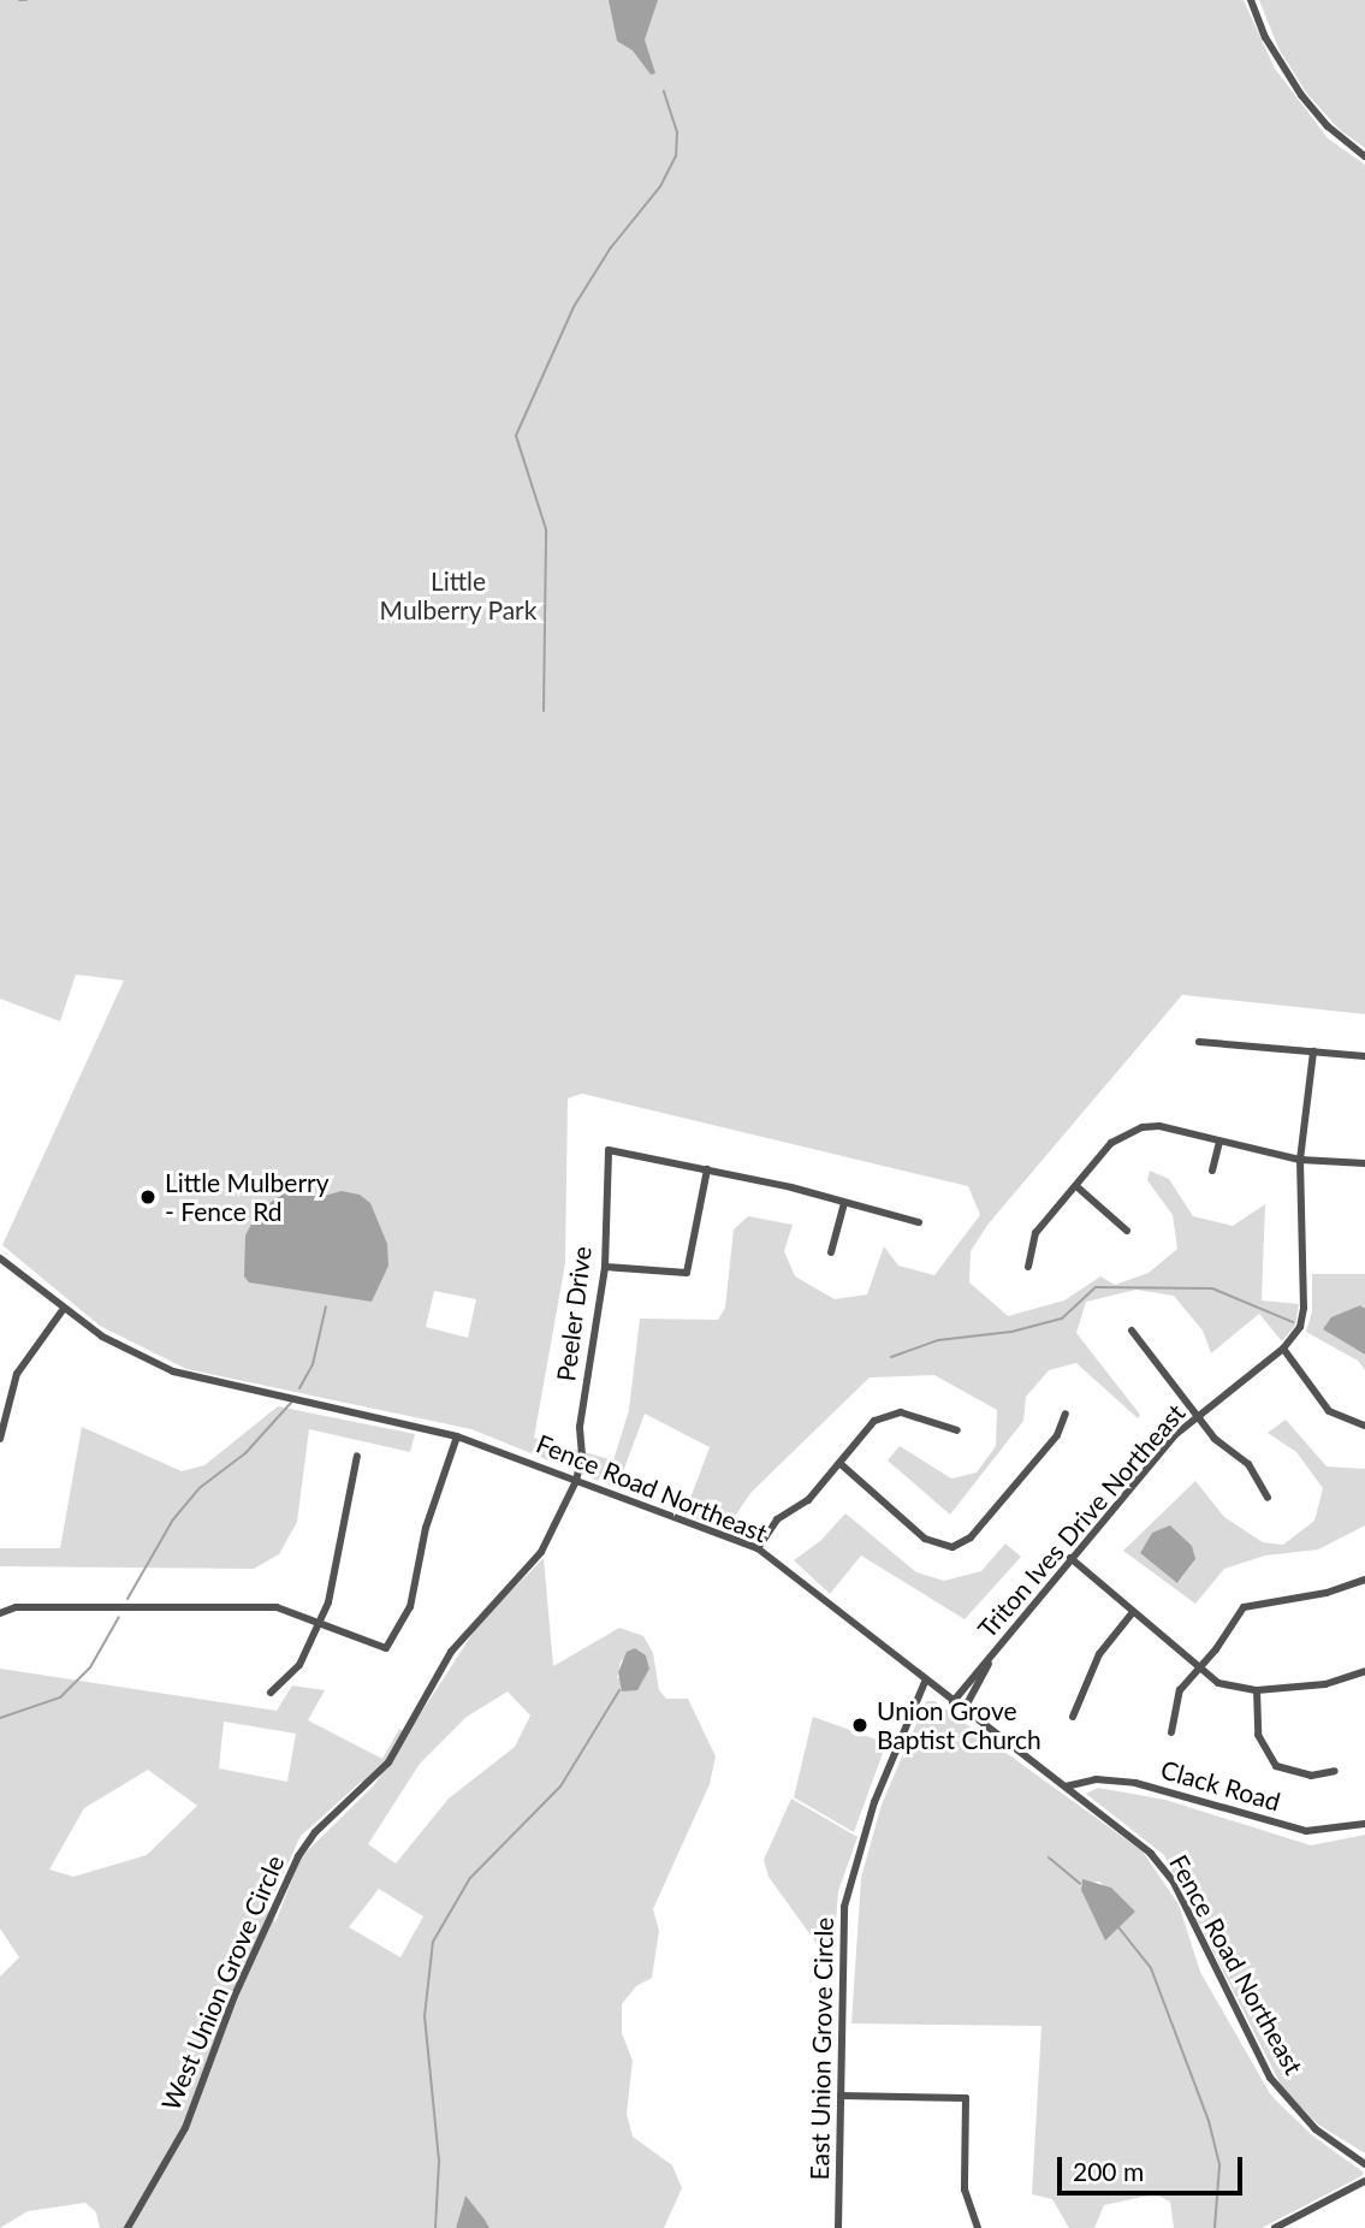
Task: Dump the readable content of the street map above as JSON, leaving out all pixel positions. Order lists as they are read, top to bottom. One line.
{"streets":{"street":["Peeler Drive","Fence Road Northeast","Triton Ives Drive Northeast","Clack Road","West Union Grove Circle","East Union Grove Circle"]},"crossings":[["Peeler Drive","Fence Road Northeast"],["Peeler Drive","West Union Grove Circle"],["Fence Road Northeast","Triton Ives Drive Northeast"],["Fence Road Northeast","Clack Road"],["Fence Road Northeast","West Union Grove Circle"],["Fence Road Northeast","East Union Grove Circle"]],"parks":["Little Mulberry Park"],"places":["Little Mulberry - Fence Rd","Union Grove Baptist Church"],"scale_bar":"200 m"}
